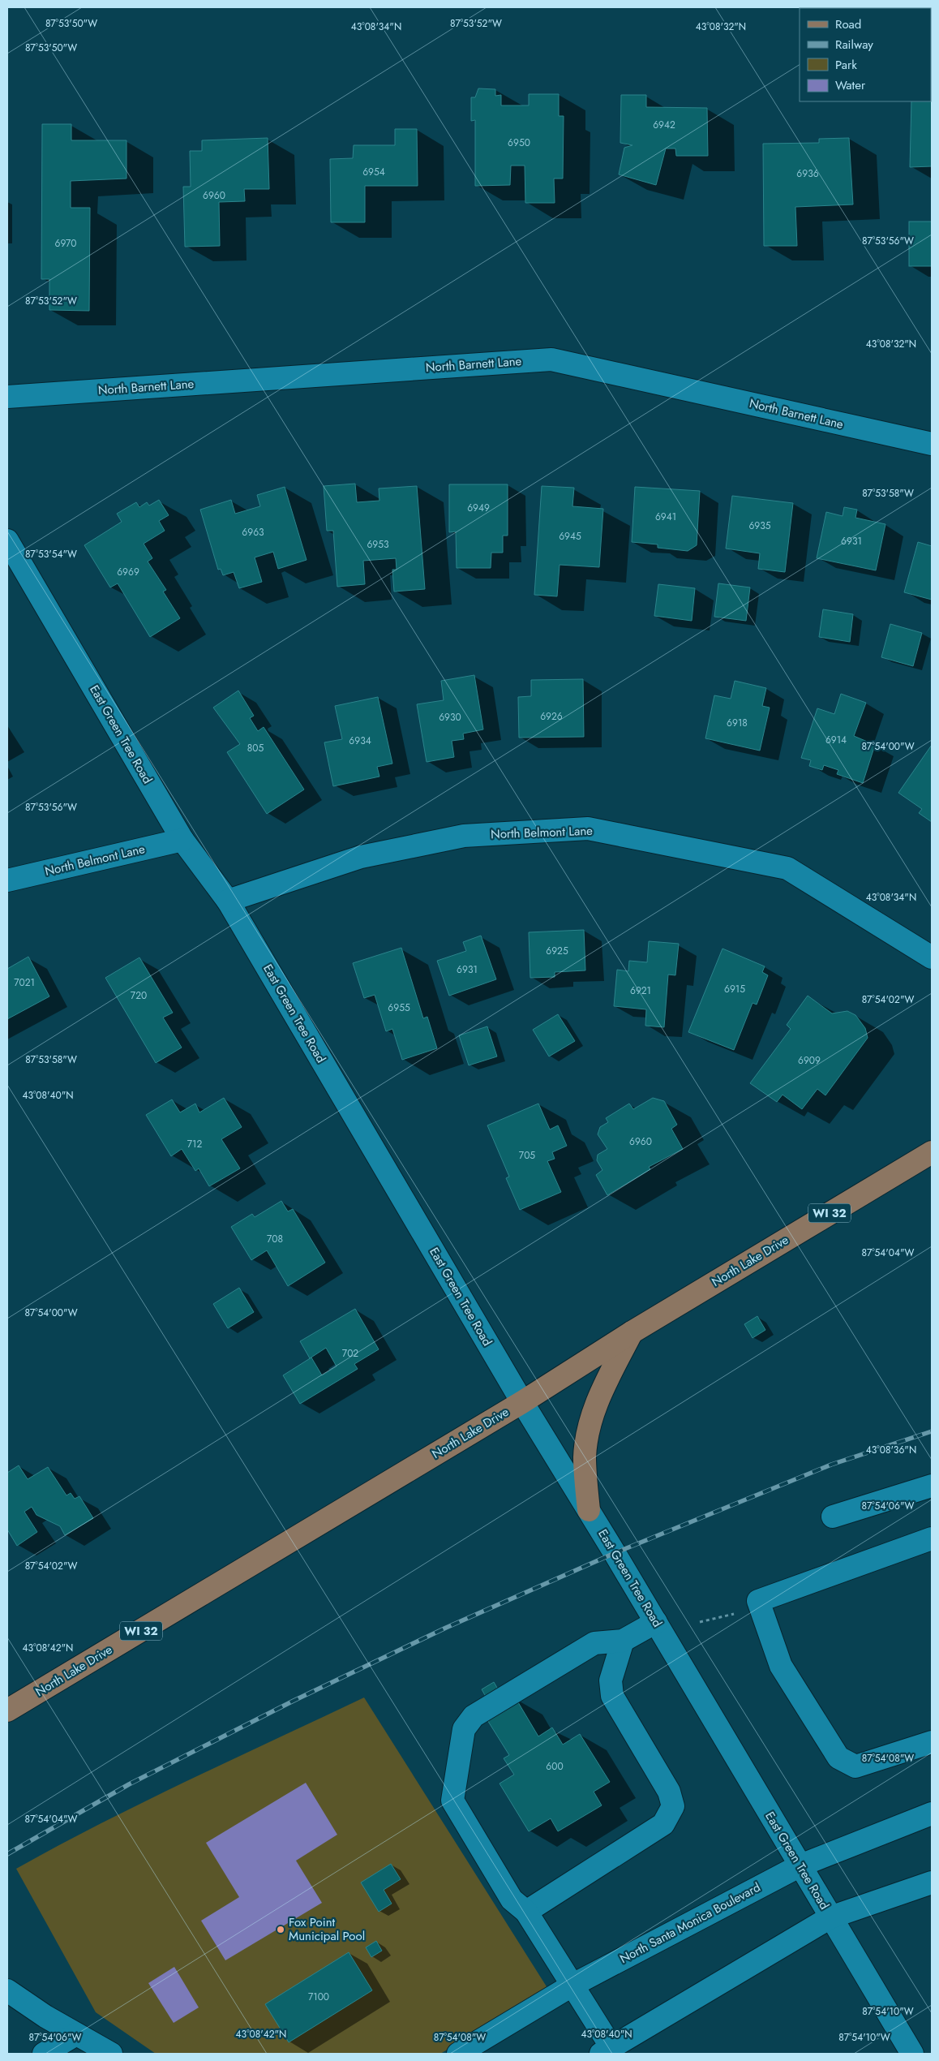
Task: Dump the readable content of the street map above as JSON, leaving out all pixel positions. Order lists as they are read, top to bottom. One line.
{"streets":{"main road":["WI 32","North Lake Drive"],"street":["North Barnett Lane","East Green Tree Road","North Belmont Lane","North Santa Monica Boulevard"]},"crossings":[["East Green Tree Road","North Belmont Lane"],["East Green Tree Road","North Lake Drive"],["East Green Tree Road","North Santa Monica Boulevard"]],"places":["Fox Point Municipal Pool"],"house_numbers":["6942","6950","6954","6936","6960","6970","6949","6941","6935","6963","6945","6931","6953","6969","6926","6930","6918","6914","6934","805","6925","6931","7021","6915","6921","720","6955","6909","6960","712","705","708","702","600","7100"],"legend":["Road","Railway","Park","Water"],"coordinates":["87°53'50\"W","87°53'52\"W","43°08'34\"N","43°08'32\"N","87°53'56\"W","87°53'58\"W","87°53'54\"W","87°54'00\"W","87°54'02\"W","43°08'40\"N","87°54'04\"W","43°08'36\"N","87°54'06\"W","43°08'42\"N","87°54'08\"W","87°54'10\"W"]}
